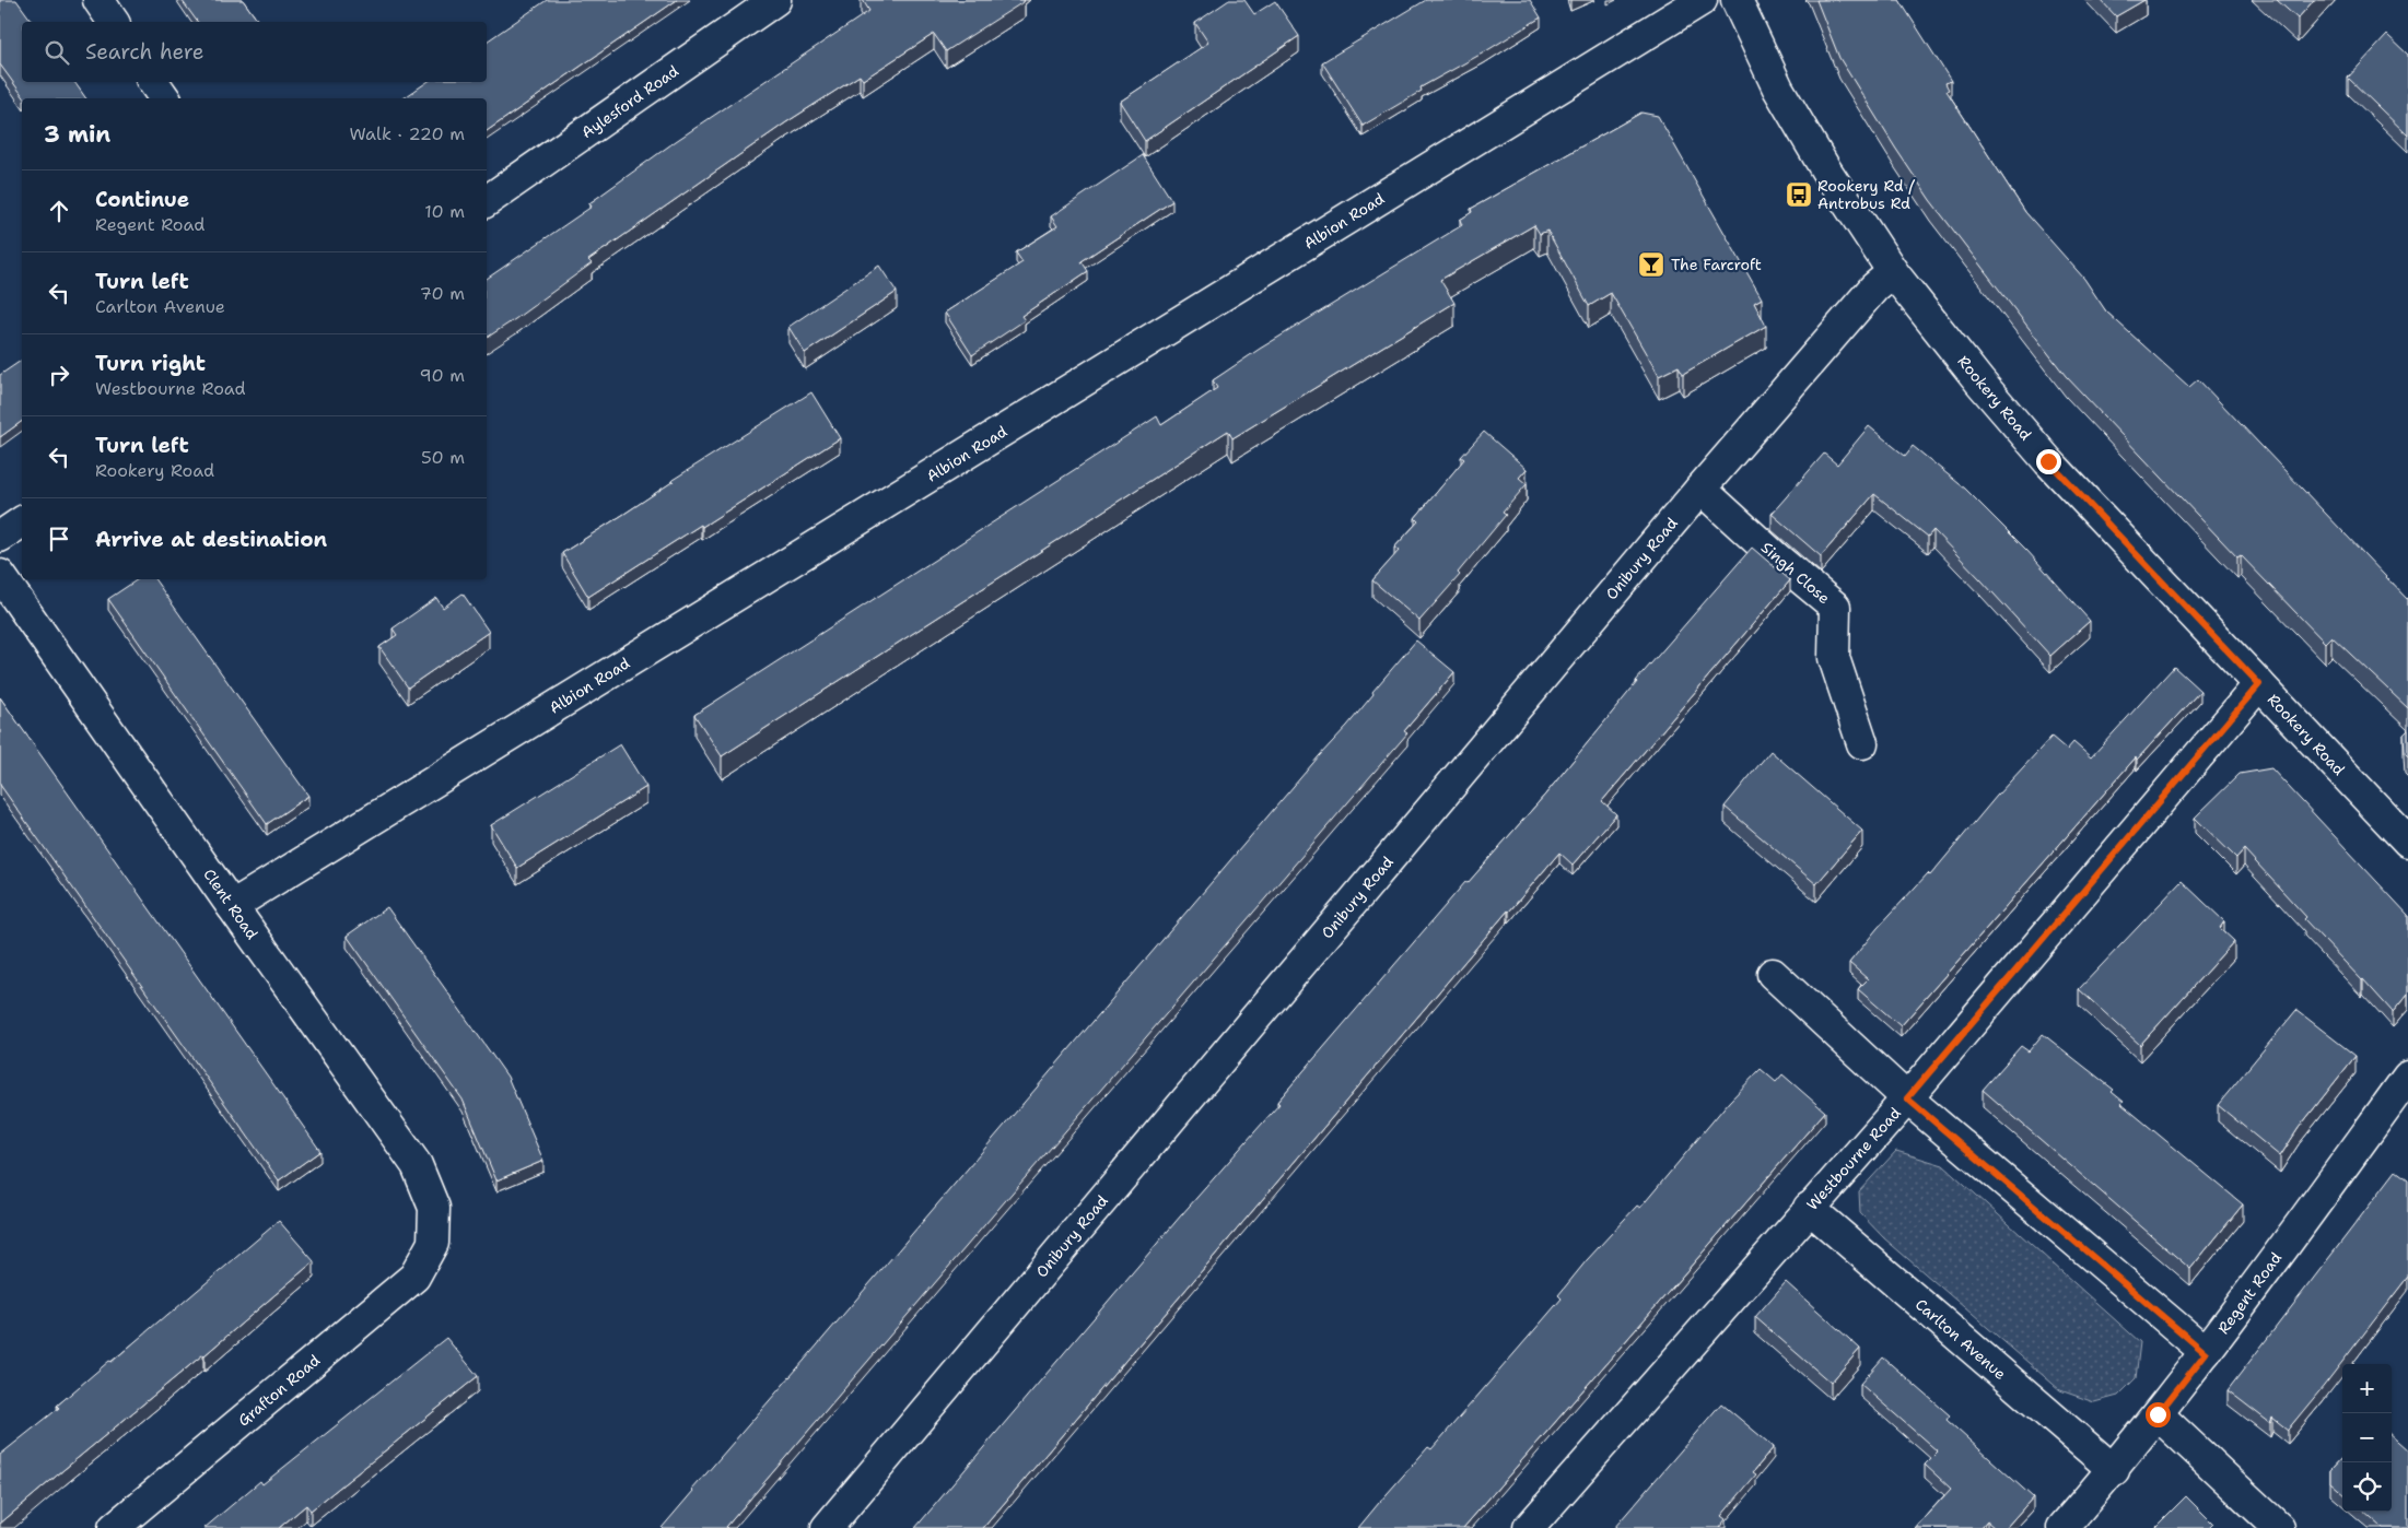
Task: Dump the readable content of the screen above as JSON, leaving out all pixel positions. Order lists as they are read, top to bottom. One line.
{"streets":{"street":["Aylesford Road","Albion Road","Rookery Road","Onibury Road","Singh Close","Clent Road","Westbourne Road","Regent Road","Carlton Avenue","Grafton Road"]},"crossings":[["Albion Road","Clent Road"],["Rookery Road","Onibury Road"],["Rookery Road","Westbourne Road"],["Onibury Road","Singh Close"],["Clent Road","Grafton Road"],["Westbourne Road","Carlton Avenue"],["Regent Road","Carlton Avenue"]],"places":{"bus stop":["Rookery Rd / Antrobus Rd"],"bar":["The Farcroft"]},"page":{"search":"Search here","heading":["3 min","Walk · 220 m"],"list":[["Continue","Regent Road","10 m"],["Turn left","Carlton Avenue","70 m"],["Turn right","Westbourne Road","90 m"],["Turn left","Rookery Road","50 m"],"Arrive at destination"],"map_buttons":["+","−"]}}
